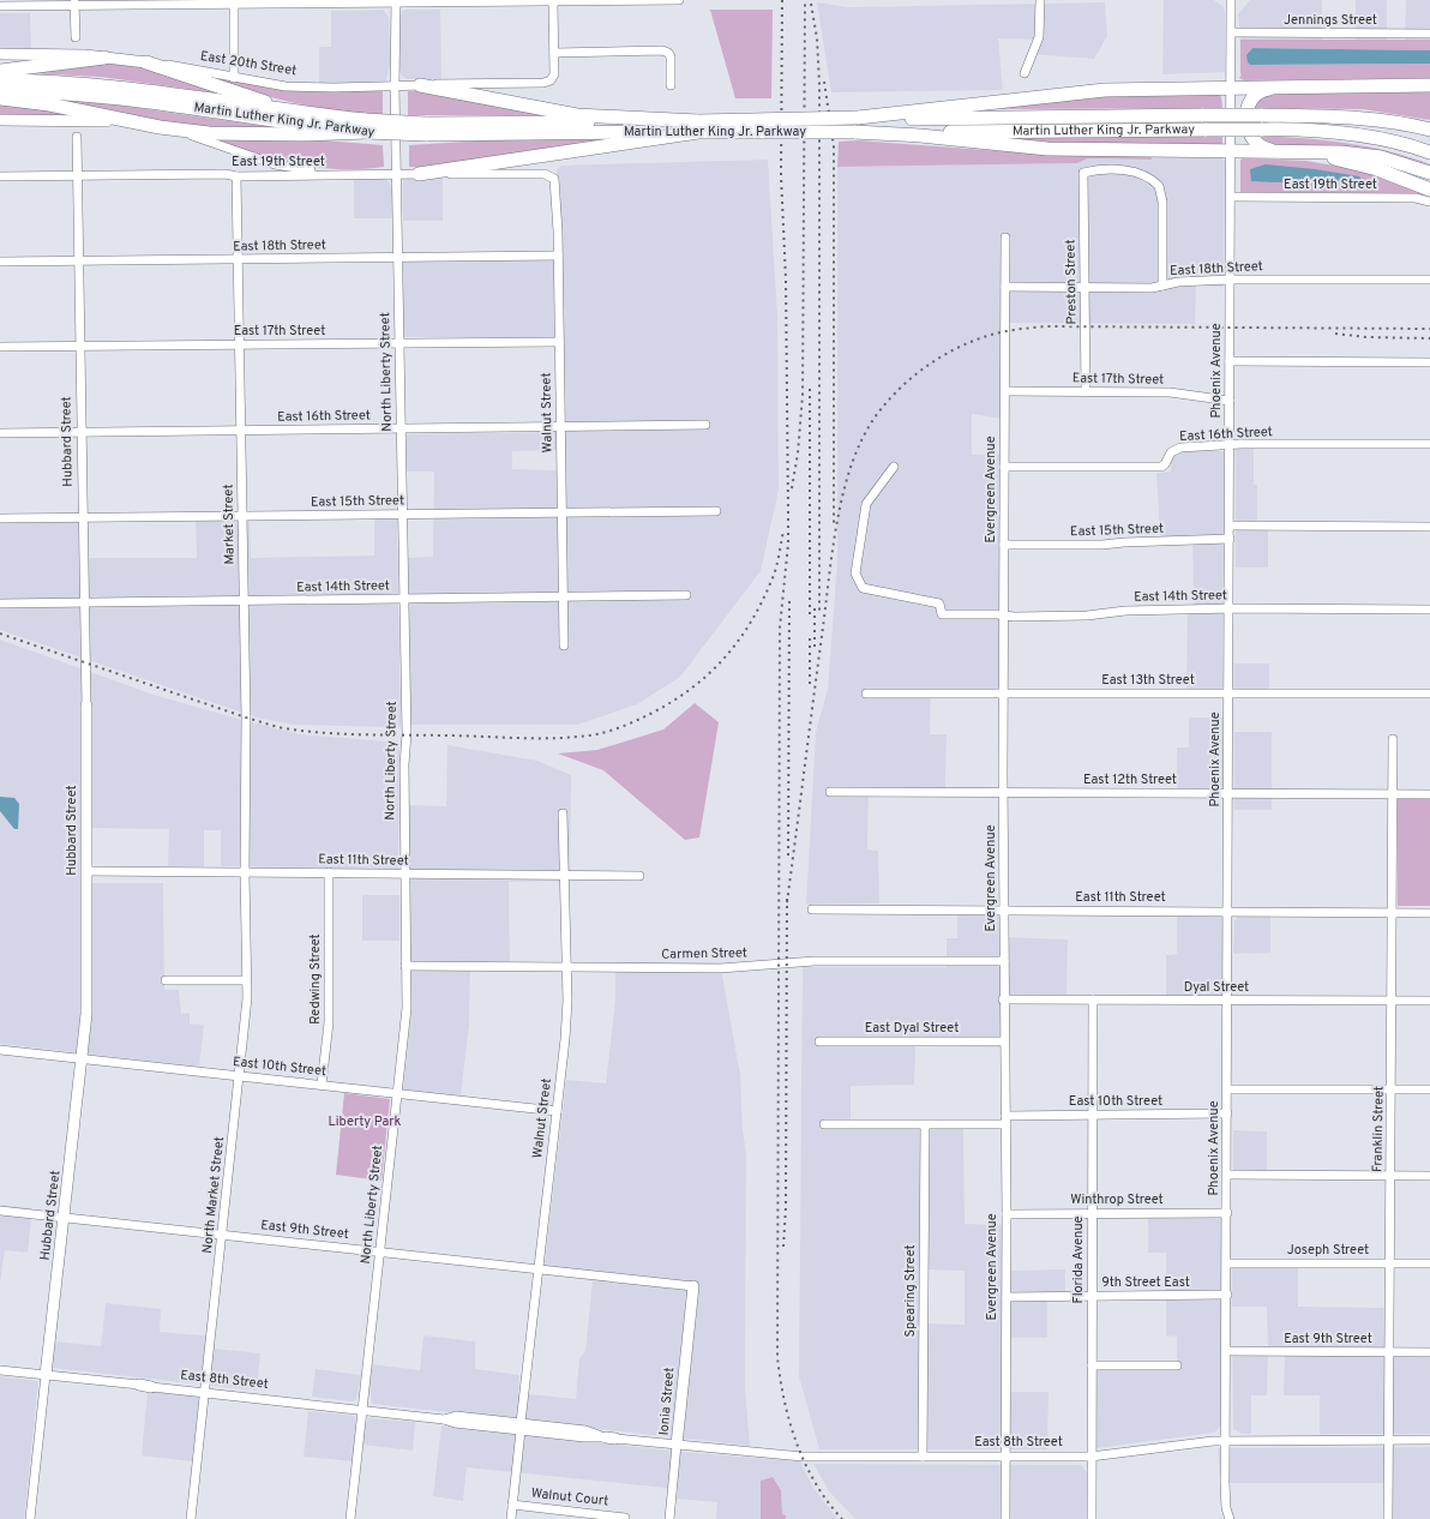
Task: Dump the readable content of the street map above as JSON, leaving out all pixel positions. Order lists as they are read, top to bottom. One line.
{"streets":{"highway":["Martin Luther King Jr. Parkway"],"main road":["East 20th Street","Hubbard Street","East 8th Street","Ionia Street"],"street":["Jennings Street","East 19th Street","East 18th Street","Preston Street","East 17th Street","Phoenix Avenue","North Liberty Street","Walnut Street","East 16th Street","Evergreen Avenue","East 15th Street","Market Street","East 14th Street","East 13th Street","East 12th Street","East 11th Street","Carmen Street","Redwing Street","Dyal Street","East Dyal Street","East 10th Street","Franklin Street","North Market Street","Winthrop Street","East 9th Street","Joseph Street","Florida Avenue","9th Street East","Spearing Street","Walnut Court"]},"crossings":[["Jennings Street","Phoenix Avenue"],["East 20th Street","North Liberty Street"],["East 19th Street","Phoenix Avenue"],["East 19th Street","North Liberty Street"],["East 19th Street","Walnut Street"],["East 19th Street","Hubbard Street"],["East 19th Street","Market Street"],["East 18th Street","Preston Street"],["East 18th Street","Phoenix Avenue"],["East 18th Street","North Liberty Street"],["East 18th Street","Walnut Street"],["East 18th Street","Hubbard Street"],["East 18th Street","Evergreen Avenue"],["East 18th Street","Market Street"],["Preston Street","East 17th Street"],["East 17th Street","Phoenix Avenue"],["East 17th Street","North Liberty Street"],["East 17th Street","Walnut Street"],["East 17th Street","Hubbard Street"],["East 17th Street","Evergreen Avenue"],["East 17th Street","Market Street"],["Phoenix Avenue","East 16th Street"],["Phoenix Avenue","East 15th Street"],["Phoenix Avenue","East 14th Street"],["Phoenix Avenue","East 13th Street"],["Phoenix Avenue","East 12th Street"],["Phoenix Avenue","East 11th Street"],["Phoenix Avenue","Dyal Street"],["Phoenix Avenue","East 10th Street"],["Phoenix Avenue","Winthrop Street"],["Phoenix Avenue","East 9th Street"],["Phoenix Avenue","Joseph Street"],["Phoenix Avenue","9th Street East"],["Phoenix Avenue","East 8th Street"],["North Liberty Street","East 16th Street"],["North Liberty Street","East 15th Street"],["North Liberty Street","East 14th Street"],["North Liberty Street","East 11th Street"],["North Liberty Street","Carmen Street"],["North Liberty Street","East 10th Street"],["North Liberty Street","East 9th Street"],["North Liberty Street","East 8th Street"],["Walnut Street","East 16th Street"],["Walnut Street","East 15th Street"],["Walnut Street","East 14th Street"],["Walnut Street","East 11th Street"],["Walnut Street","Carmen Street"],["Walnut Street","East 10th Street"],["Walnut Street","East 9th Street"],["Walnut Street","East 8th Street"],["Walnut Street","Walnut Court"],["East 16th Street","Hubbard Street"],["East 16th Street","Evergreen Avenue"],["East 16th Street","Market Street"],["Hubbard Street","East 15th Street"],["Hubbard Street","East 14th Street"],["Hubbard Street","East 11th Street"],["Hubbard Street","East 10th Street"],["Hubbard Street","East 9th Street"],["Hubbard Street","East 8th Street"],["Evergreen Avenue","East 15th Street"],["Evergreen Avenue","East 14th Street"],["Evergreen Avenue","East 13th Street"],["Evergreen Avenue","East 12th Street"],["Evergreen Avenue","East 11th Street"],["Evergreen Avenue","Carmen Street"],["Evergreen Avenue","Dyal Street"],["Evergreen Avenue","East Dyal Street"],["Evergreen Avenue","East 10th Street"],["Evergreen Avenue","Winthrop Street"],["Evergreen Avenue","9th Street East"],["Evergreen Avenue","East 8th Street"],["East 15th Street","Market Street"],["Market Street","East 14th Street"],["Market Street","East 11th Street"],["Market Street","North Market Street"],["East 12th Street","Franklin Street"],["East 11th Street","Redwing Street"],["East 11th Street","Franklin Street"],["East 11th Street","North Market Street"],["Redwing Street","East 10th Street"],["Dyal Street","Franklin Street"],["Dyal Street","Florida Avenue"],["East 10th Street","North Market Street"],["East 10th Street","Florida Avenue"],["East 10th Street","Spearing Street"],["Franklin Street","East 9th Street"],["Franklin Street","Joseph Street"],["Franklin Street","East 8th Street"],["North Market Street","East 9th Street"],["North Market Street","East 8th Street"],["Winthrop Street","Florida Avenue"],["East 9th Street","Ionia Street"],["Florida Avenue","9th Street East"],["Florida Avenue","East 8th Street"],["Spearing Street","East 8th Street"],["East 8th Street","Ionia Street"]],"parks":["Liberty Park"]}
